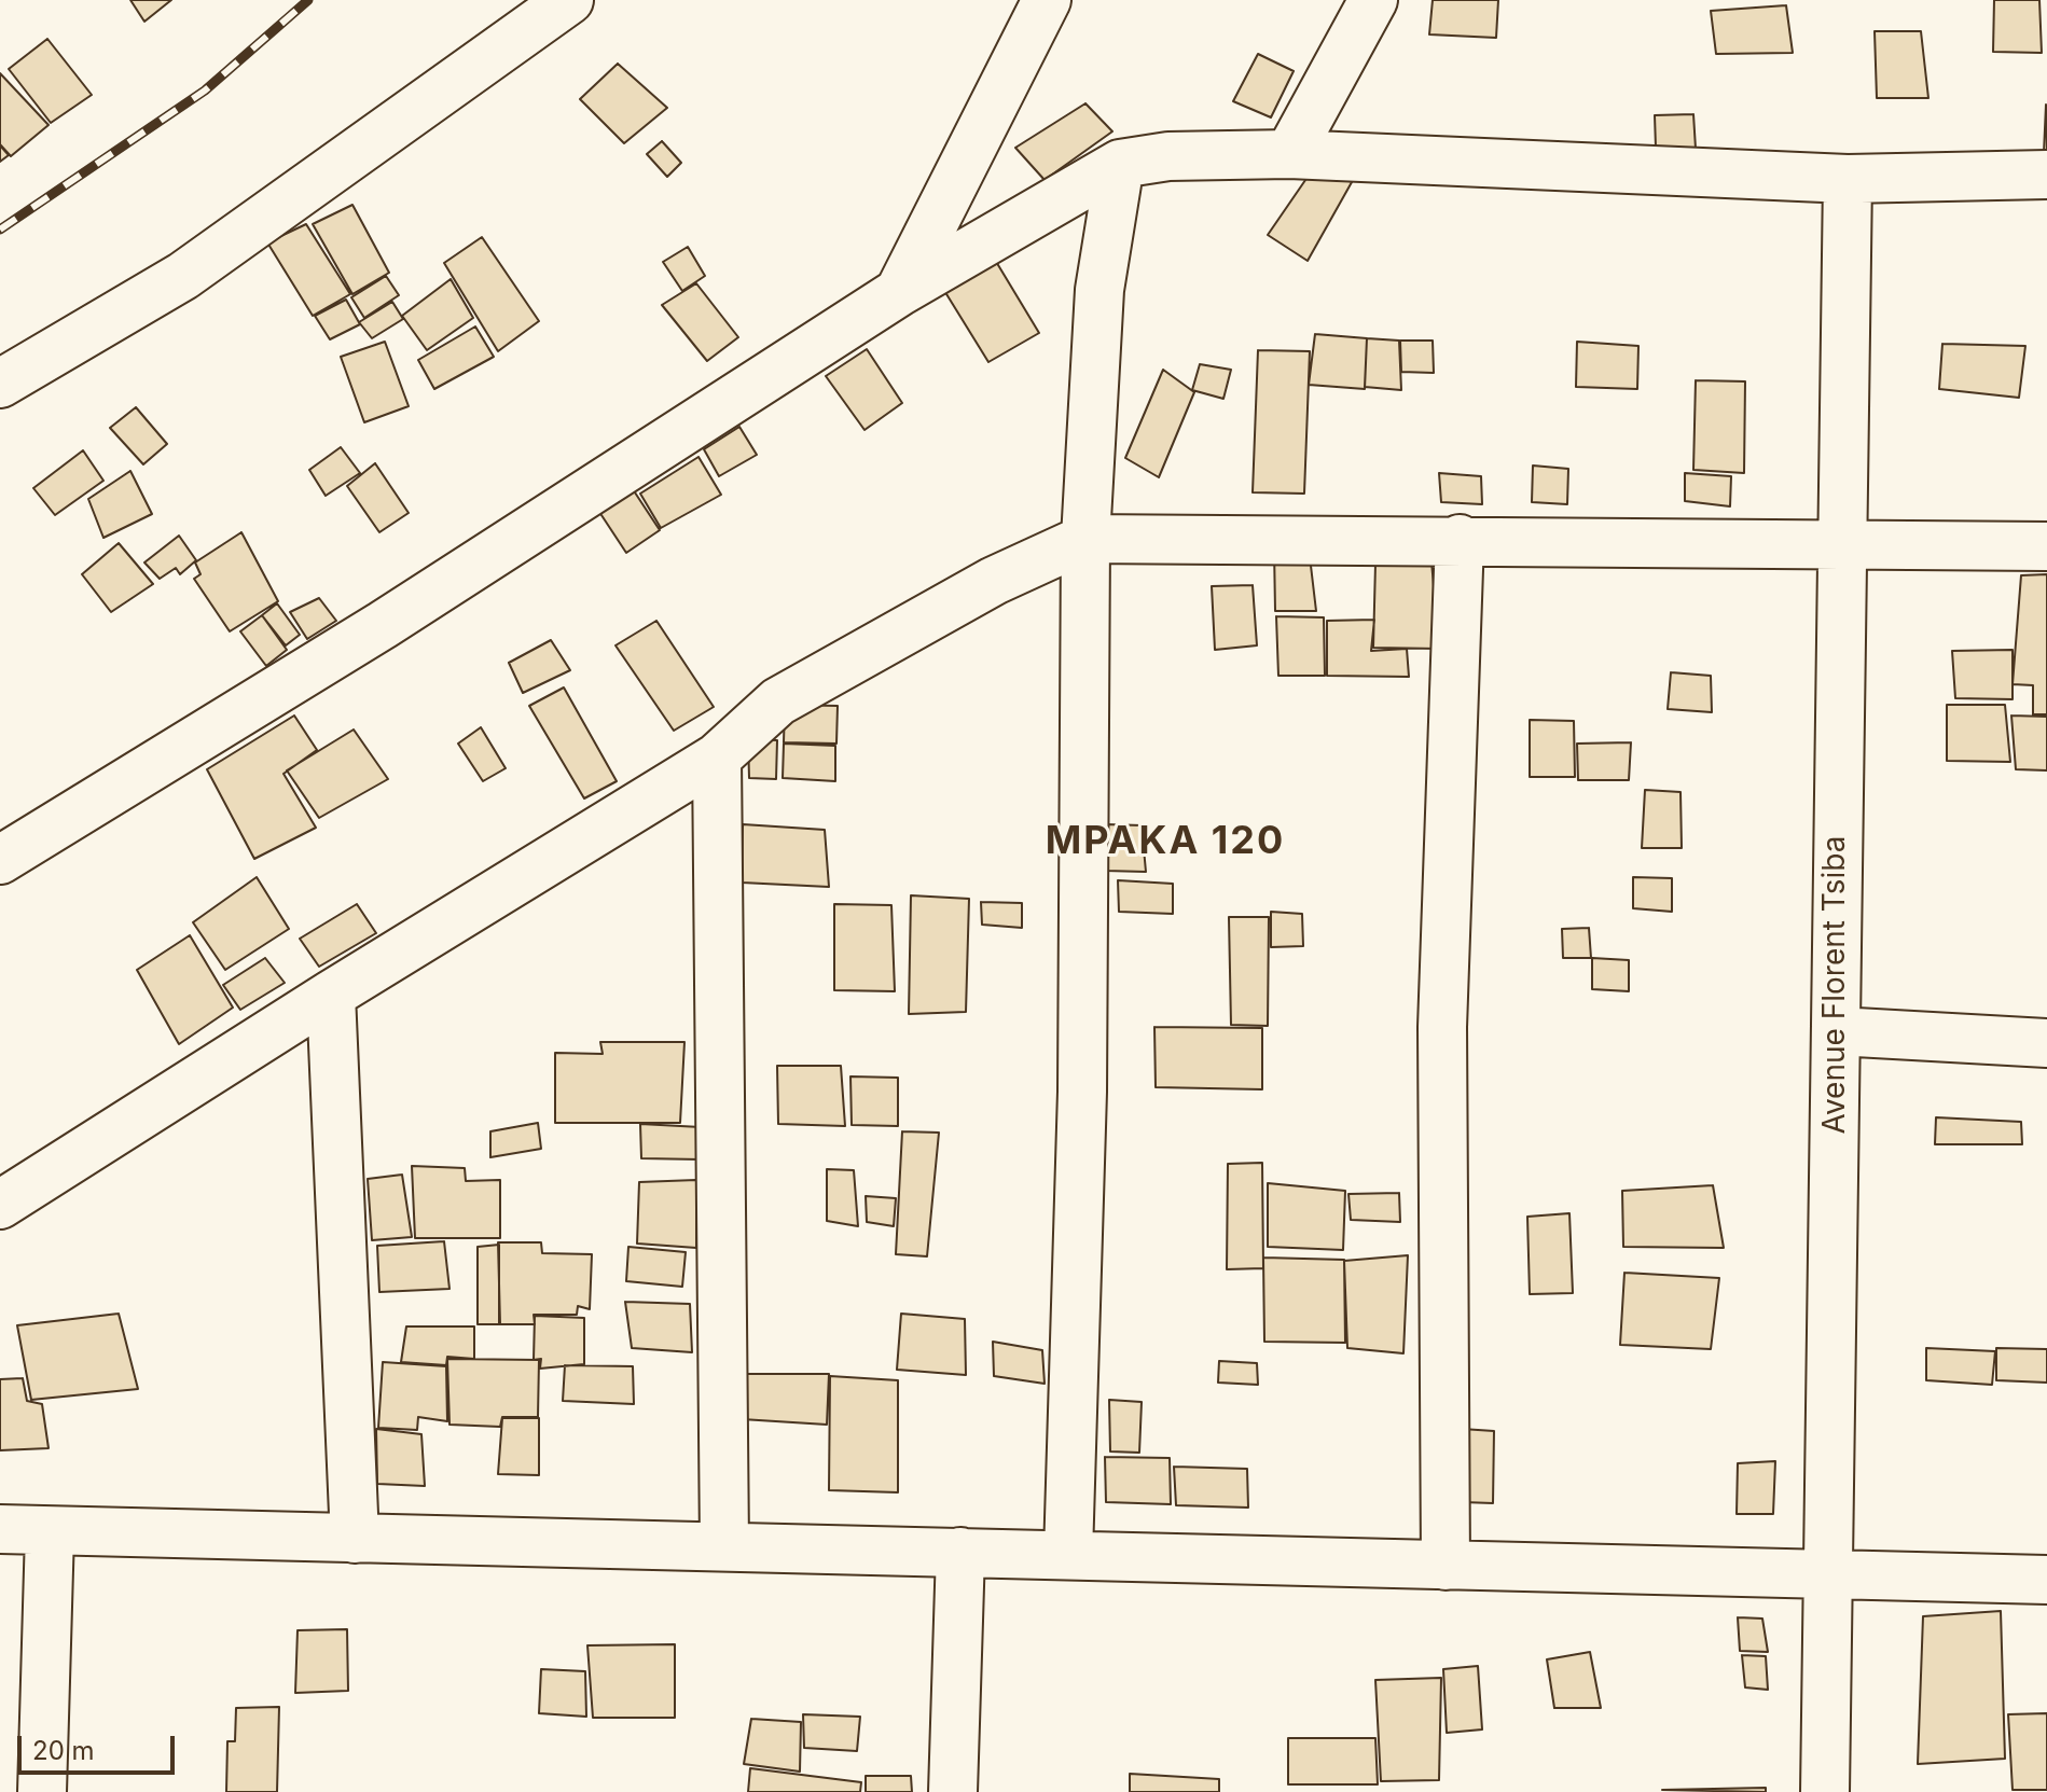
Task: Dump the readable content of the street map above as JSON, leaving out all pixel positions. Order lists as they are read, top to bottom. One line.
{"streets":{"street":["Avenue Florent Tsiba"]},"districts":["MPAKA 120"],"scale_bar":"20 m"}
